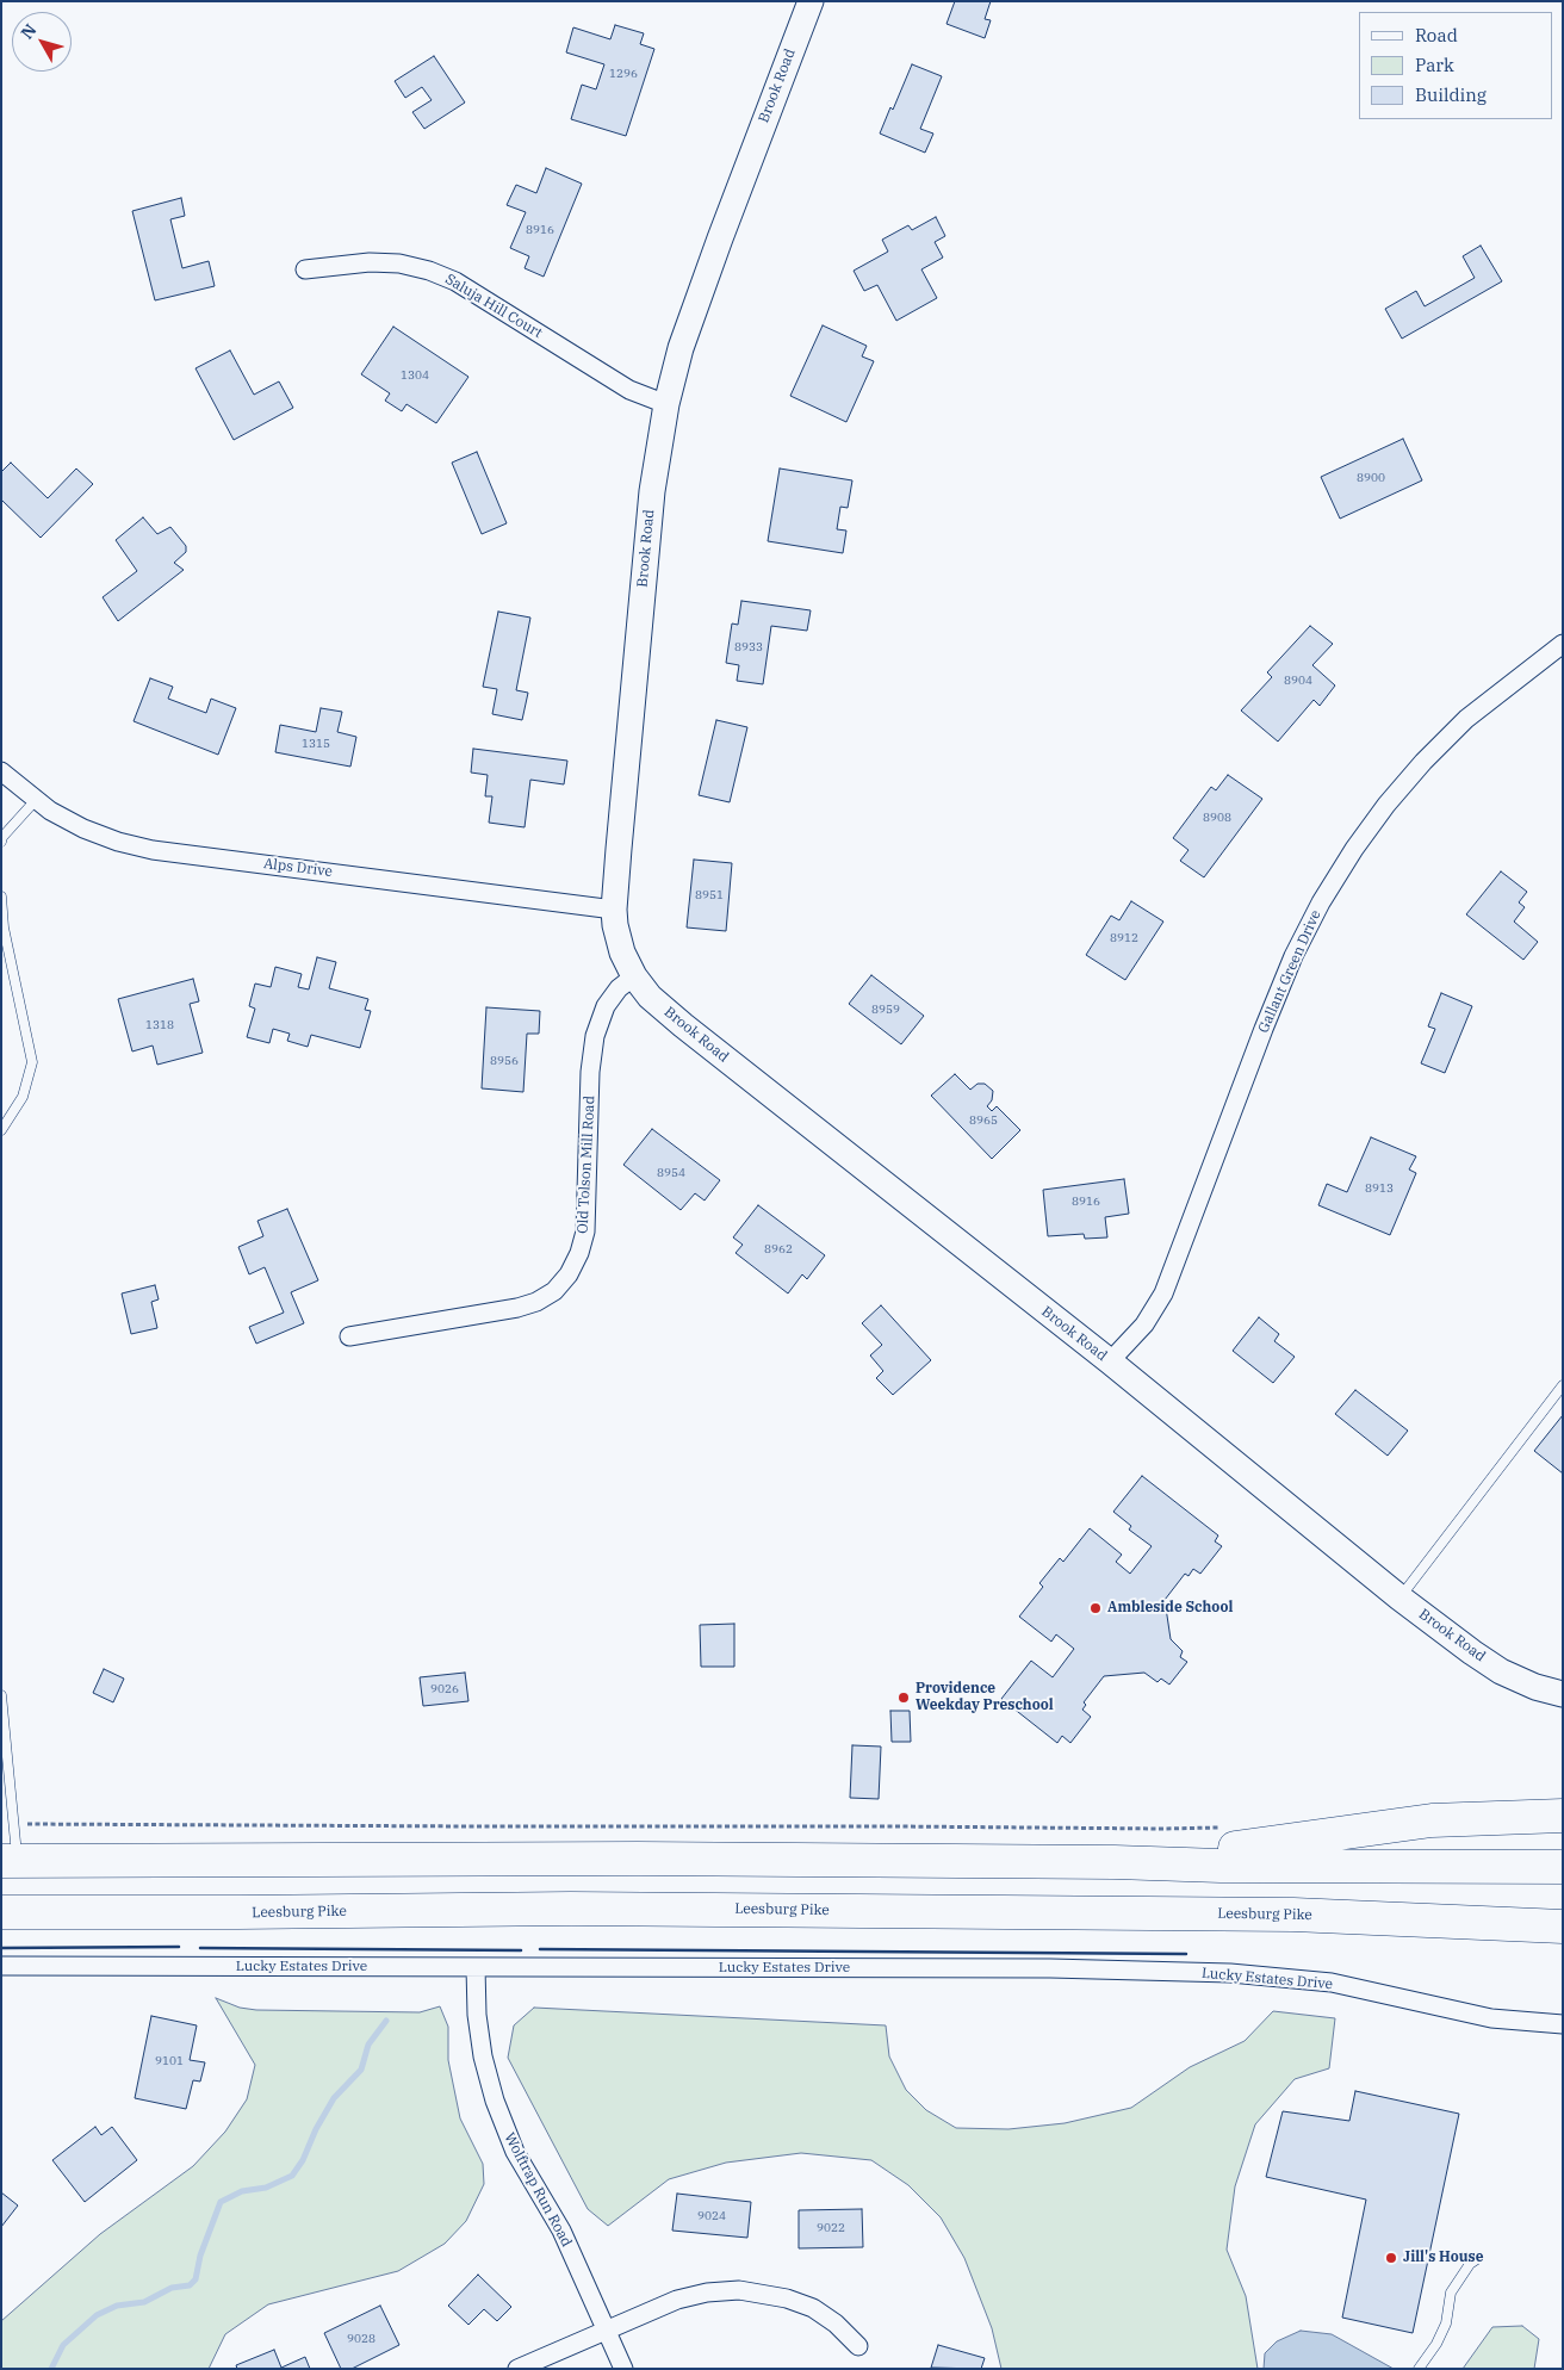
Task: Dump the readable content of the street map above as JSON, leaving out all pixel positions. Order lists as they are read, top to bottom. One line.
{"streets":{"highway":["Leesburg Pike"],"street":["Brook Road","Saluja Hill Court","Alps Drive","Gallant Green Drive","Old Tolson Mill Road","Lucky Estates Drive","Wolftrap Run Road"]},"crossings":[["Brook Road","Saluja Hill Court"],["Brook Road","Alps Drive"],["Brook Road","Gallant Green Drive"],["Brook Road","Old Tolson Mill Road"],["Lucky Estates Drive","Wolftrap Run Road"]],"places":["Ambleside School","Providence Weekday Preschool","Jill's House"],"house_numbers":["1296","8916","1304","8900","8933","8904","1315","8908","8951","8912","8959","1318","8956","8965","8954","8913","8916","8962","9026","9101","9024","9022","9028"],"legend":["Road","Park","Building"],"north":"top left"}
